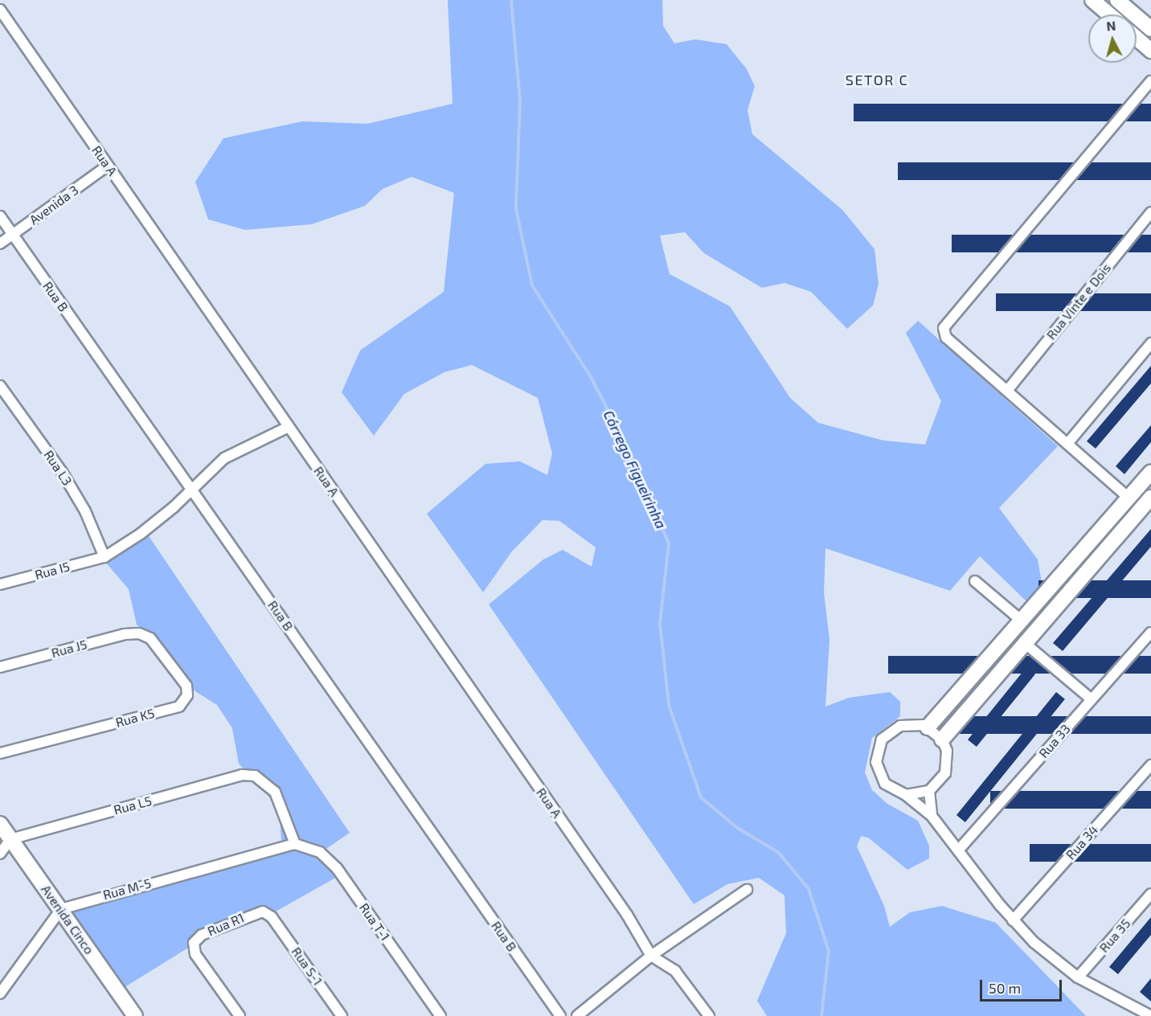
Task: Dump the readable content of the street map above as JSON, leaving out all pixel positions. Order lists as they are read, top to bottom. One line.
{"streets":{"street":["Rua A","Avenida 3","Rua B","Rua Vinte e Dois","Rua L3","Rua I5","Rua J5","Rua K5","Rua 33","Rua L5","Rua 34","Rua M-5","Avenida Cinco","Rua T-1","Rua R1","Rua 35","Rua S-1"]},"crossings":[["Rua A","Avenida 3"],["Rua A","Rua I5"],["Avenida 3","Rua B"],["Rua B","Rua I5"],["Rua L3","Rua I5"],["Rua J5","Rua K5"],["Rua L5","Rua M-5"],["Rua L5","Avenida Cinco"],["Rua L5","Rua T-1"],["Rua M-5","Avenida Cinco"],["Rua M-5","Rua T-1"],["Rua R1","Rua S-1"]],"districts":["SETOR C"],"water":["Córrego Figueirinha"],"scale_bar":"50 m","north":"top"}
